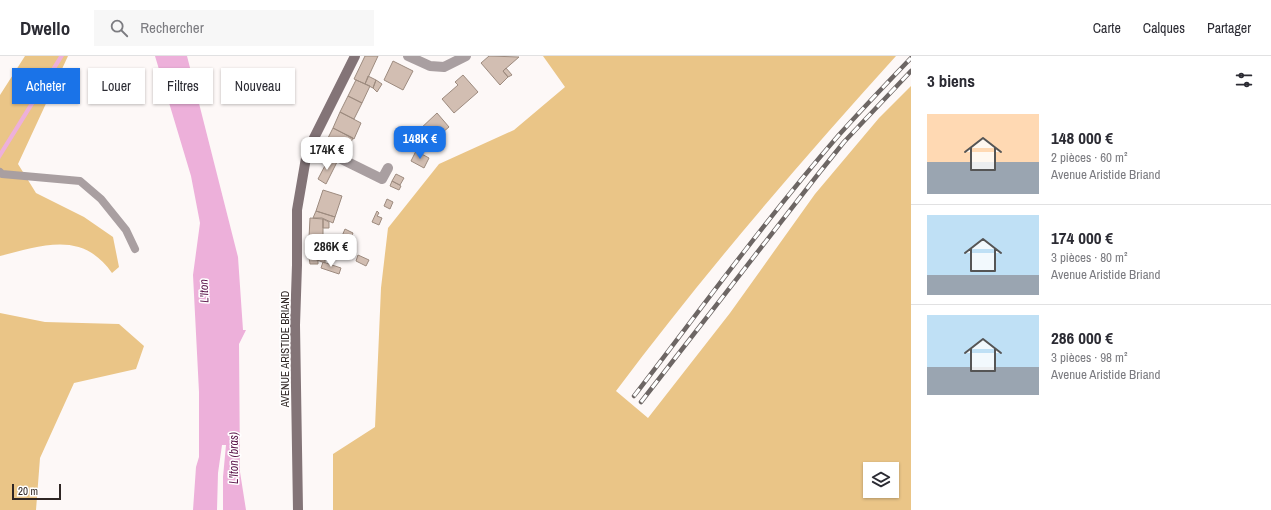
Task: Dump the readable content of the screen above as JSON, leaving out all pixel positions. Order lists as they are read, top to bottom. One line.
{"streets":{"main road":["AVENUE ARISTIDE BRIAND"]},"water":["L'Iton","L'Iton (bras)"],"scale_bar":"20 m","page":{"header":"Dwello","search":"Rechercher","nav":["Carte","Calques","Partager"],"heading":"3 biens","chip":["Acheter","Louer","Filtres","Nouveau"],"list":[{"name":"148 000 €","note":"2 pièces · 60 m² · Avenue Aristide Briand"},{"name":"174 000 €","note":"3 pièces · 80 m² · Avenue Aristide Briand"},{"name":"286 000 €","note":"3 pièces · 98 m² · Avenue Aristide Briand"}],"price":["148K €","174K €","286K €"],"scale":"20 m"}}
